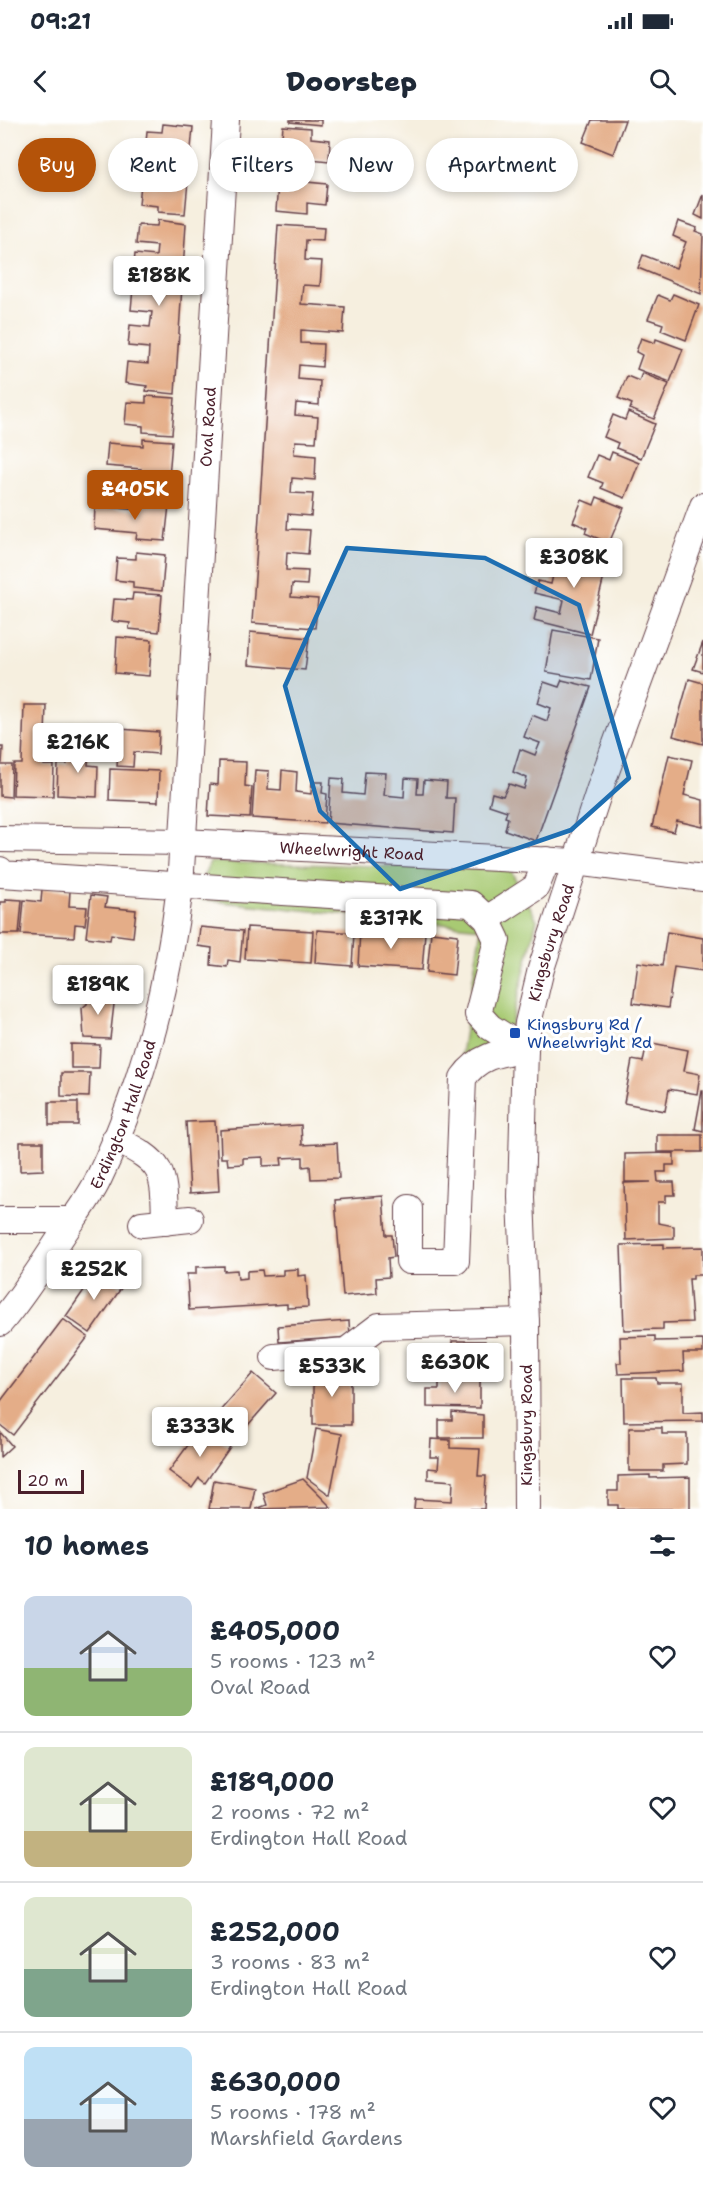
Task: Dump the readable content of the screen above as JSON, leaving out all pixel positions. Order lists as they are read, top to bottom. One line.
{"streets":{"street":["Oval Road","Wheelwright Road","Kingsbury Road","Erdington Hall Road"]},"crossings":[["Oval Road","Wheelwright Road"],["Oval Road","Erdington Hall Road"],["Wheelwright Road","Kingsbury Road"],["Wheelwright Road","Erdington Hall Road"]],"places":{"transit":["Kingsbury Rd / Wheelwright Rd"]},"scale_bar":"20 m","page":{"status":"09:21","header":"Doorstep","chip":["Buy","Rent","Filters","New","Apartment"],"price":["£188K","£405K","£308K","£216K","£317K","£189K","£252K","£630K","£533K","£333K"],"scale":"20 m","heading":"10 homes","list":[{"name":"£405,000","note":"5 rooms · 123 m² · Oval Road"},{"name":"£189,000","note":"2 rooms · 72 m² · Erdington Hall Road"},{"name":"£252,000","note":"3 rooms · 83 m² · Erdington Hall Road"},{"name":"£630,000","note":"5 rooms · 178 m² · Marshfield Gardens"}]}}
